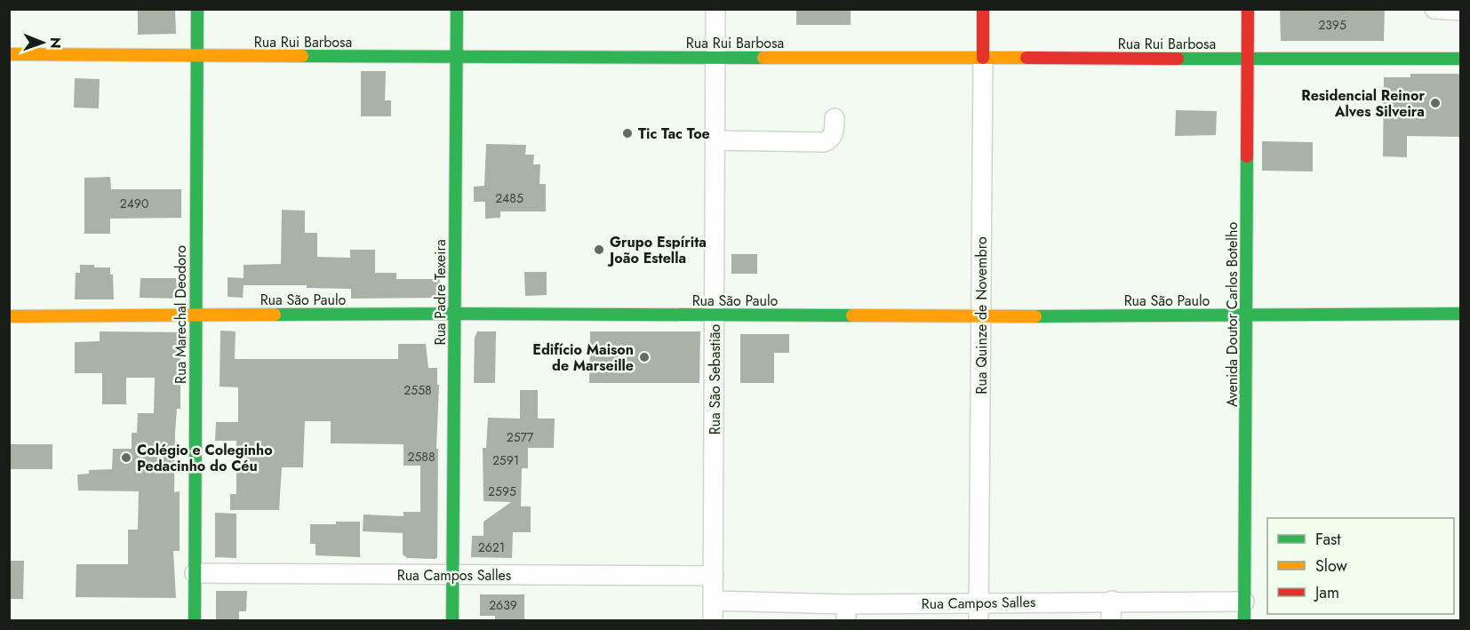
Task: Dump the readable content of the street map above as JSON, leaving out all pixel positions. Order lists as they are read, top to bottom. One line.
{"streets":{"main road":["Rua Rui Barbosa","Rua Padre Texeira","Rua São Paulo","Rua Marechal Deodoro","Avenida Doutor Carlos Botelho","Rua Quinze de Novembro"],"street":["Rua São Sebastião","Rua Campos Salles"]},"crossings":[["Rua Rui Barbosa","Rua Padre Texeira"],["Rua Rui Barbosa","Rua Marechal Deodoro"],["Rua Rui Barbosa","Avenida Doutor Carlos Botelho"],["Rua Rui Barbosa","Rua Quinze de Novembro"],["Rua Rui Barbosa","Rua São Sebastião"],["Rua Padre Texeira","Rua São Paulo"],["Rua Padre Texeira","Rua Campos Salles"],["Rua São Paulo","Rua Marechal Deodoro"],["Rua São Paulo","Avenida Doutor Carlos Botelho"],["Rua São Paulo","Rua Quinze de Novembro"],["Rua São Paulo","Rua São Sebastião"],["Rua Marechal Deodoro","Rua Campos Salles"],["Avenida Doutor Carlos Botelho","Rua Campos Salles"],["Rua Quinze de Novembro","Rua Campos Salles"],["Rua São Sebastião","Rua Campos Salles"]],"places":["Residencial Reinor Alves Silveira","Tic Tac Toe","Grupo Espírita João Estella","Edifício Maison de Marseille","Colégio e Coleginho Pedacinho do Céu"],"house_numbers":["2395","2485","2490","2558","2577","2588","2591","2595","2621","2639"],"legend":["Fast","Slow","Jam"],"north":"right"}
